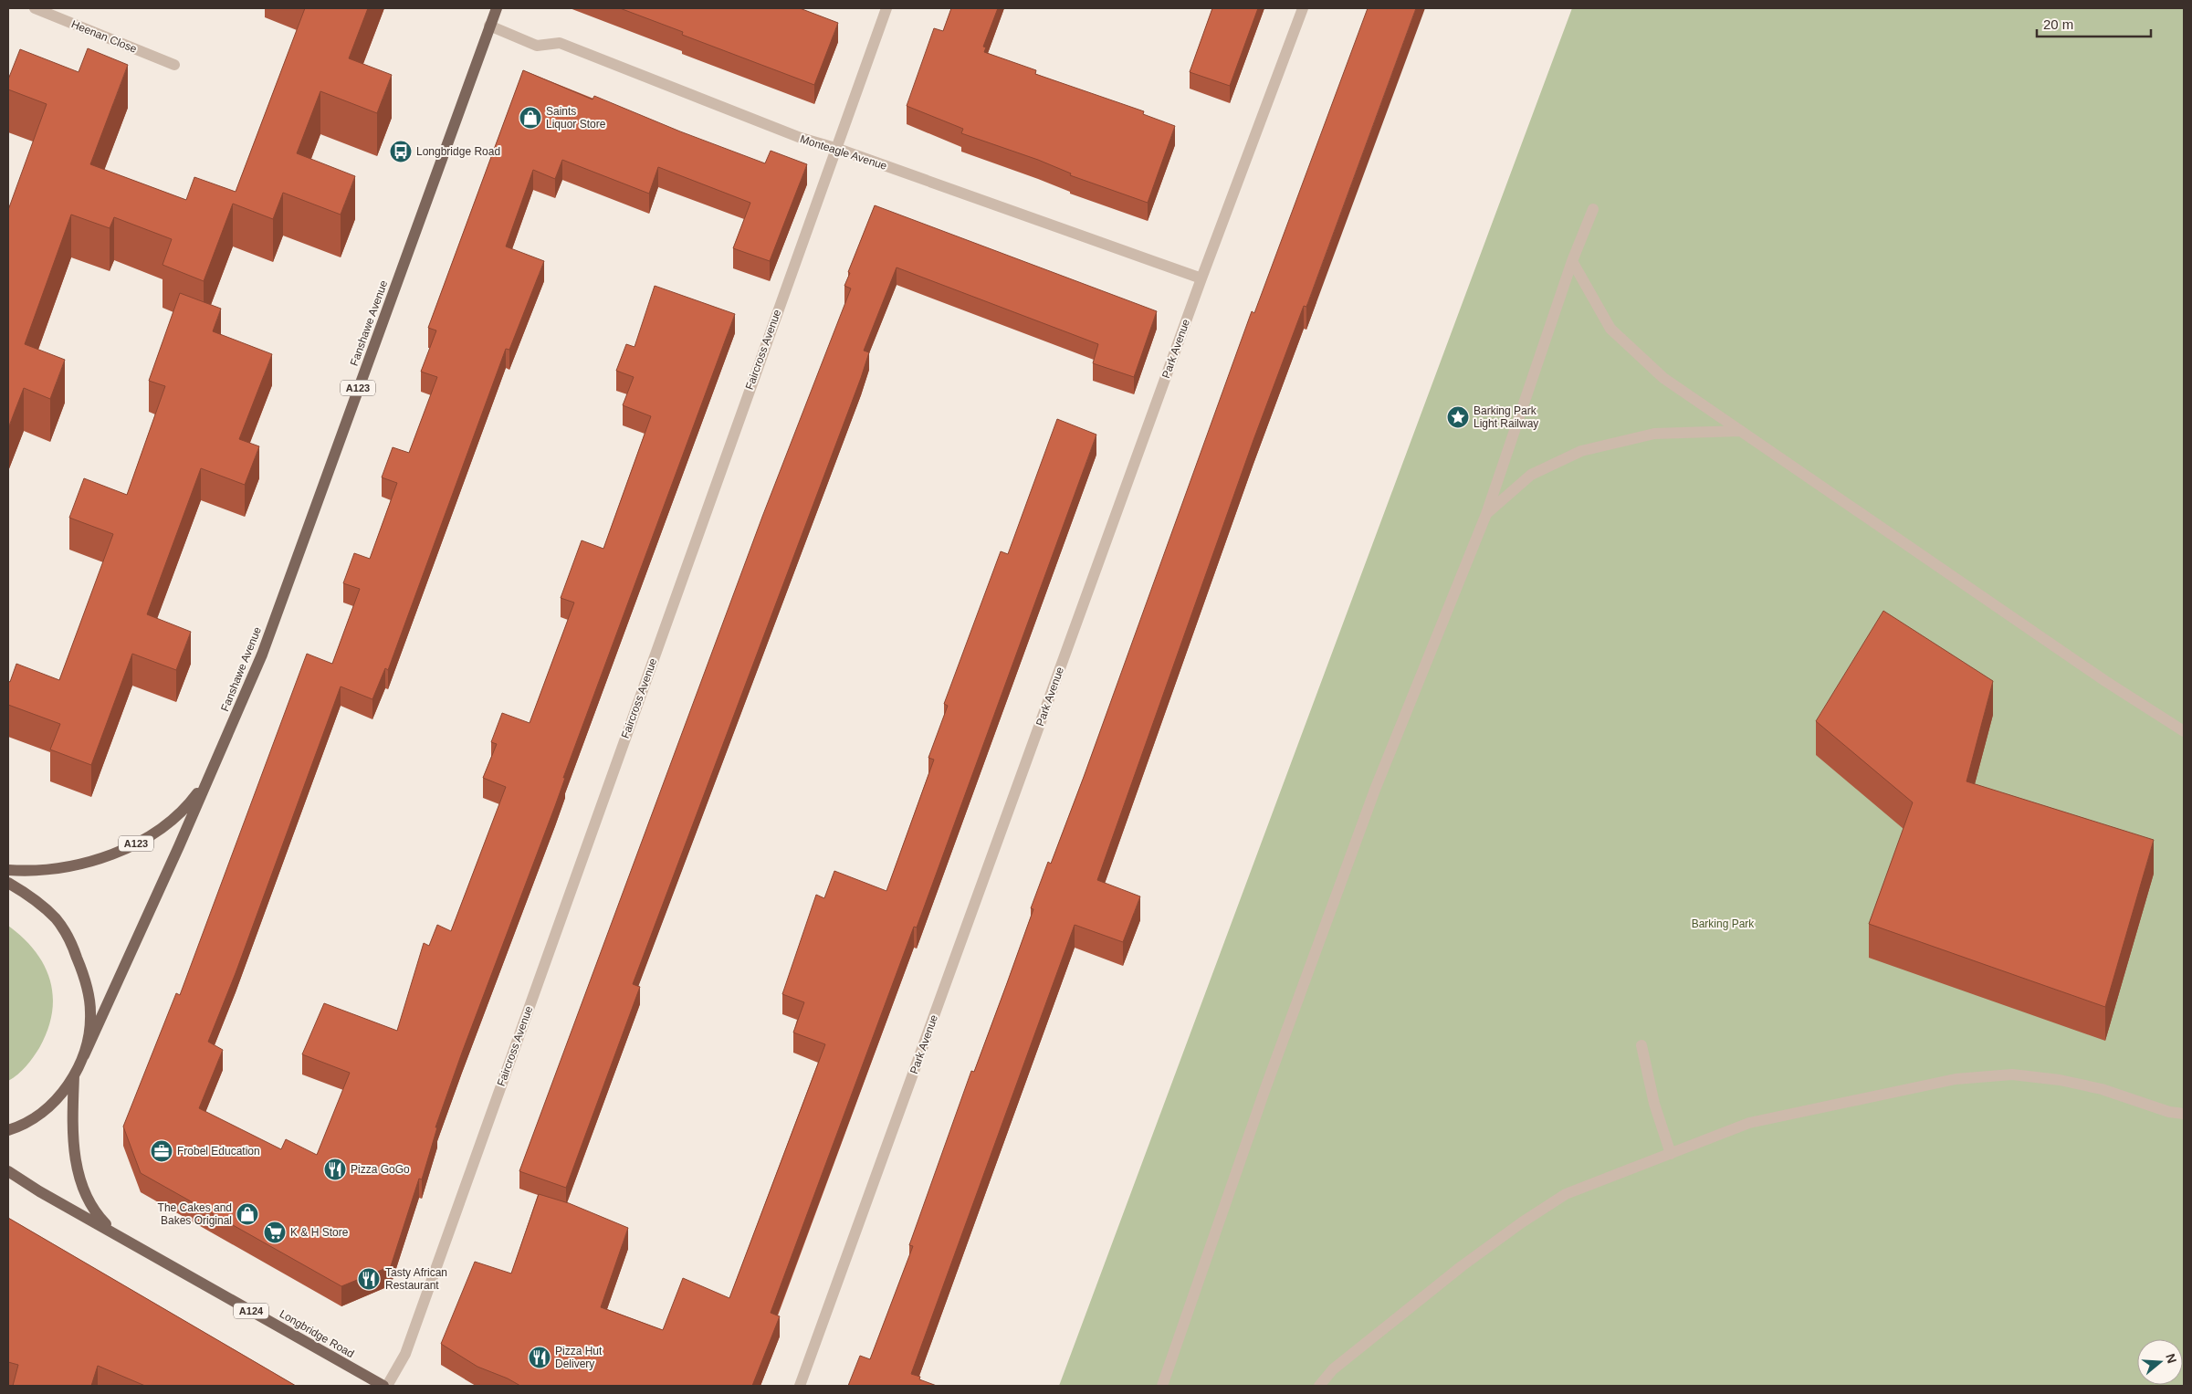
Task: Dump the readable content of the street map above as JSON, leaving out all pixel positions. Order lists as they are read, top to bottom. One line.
{"streets":{"main road":["Fanshawe Avenue","A123","A124","Longbridge Road"],"street":["Heenan Close","Monteagle Avenue","Park Avenue","Faircross Avenue"]},"crossings":[["Monteagle Avenue","Fanshawe Avenue"],["Monteagle Avenue","Park Avenue"],["Monteagle Avenue","Faircross Avenue"],["Fanshawe Avenue","Longbridge Road"]],"parks":["Barking Park"],"places":{"shop":["Saints Liquor Store","The Cakes and Bakes Original"],"bus stop":["Longbridge Road"],"place":["Barking Park Light Railway"],"office":["Frobel Education"],"restaurant":["Pizza GoGo","Tasty African Restaurant","Pizza Hut Delivery"],"supermarket":["K & H Store"]},"scale_bar":"20 m","north":"right"}
